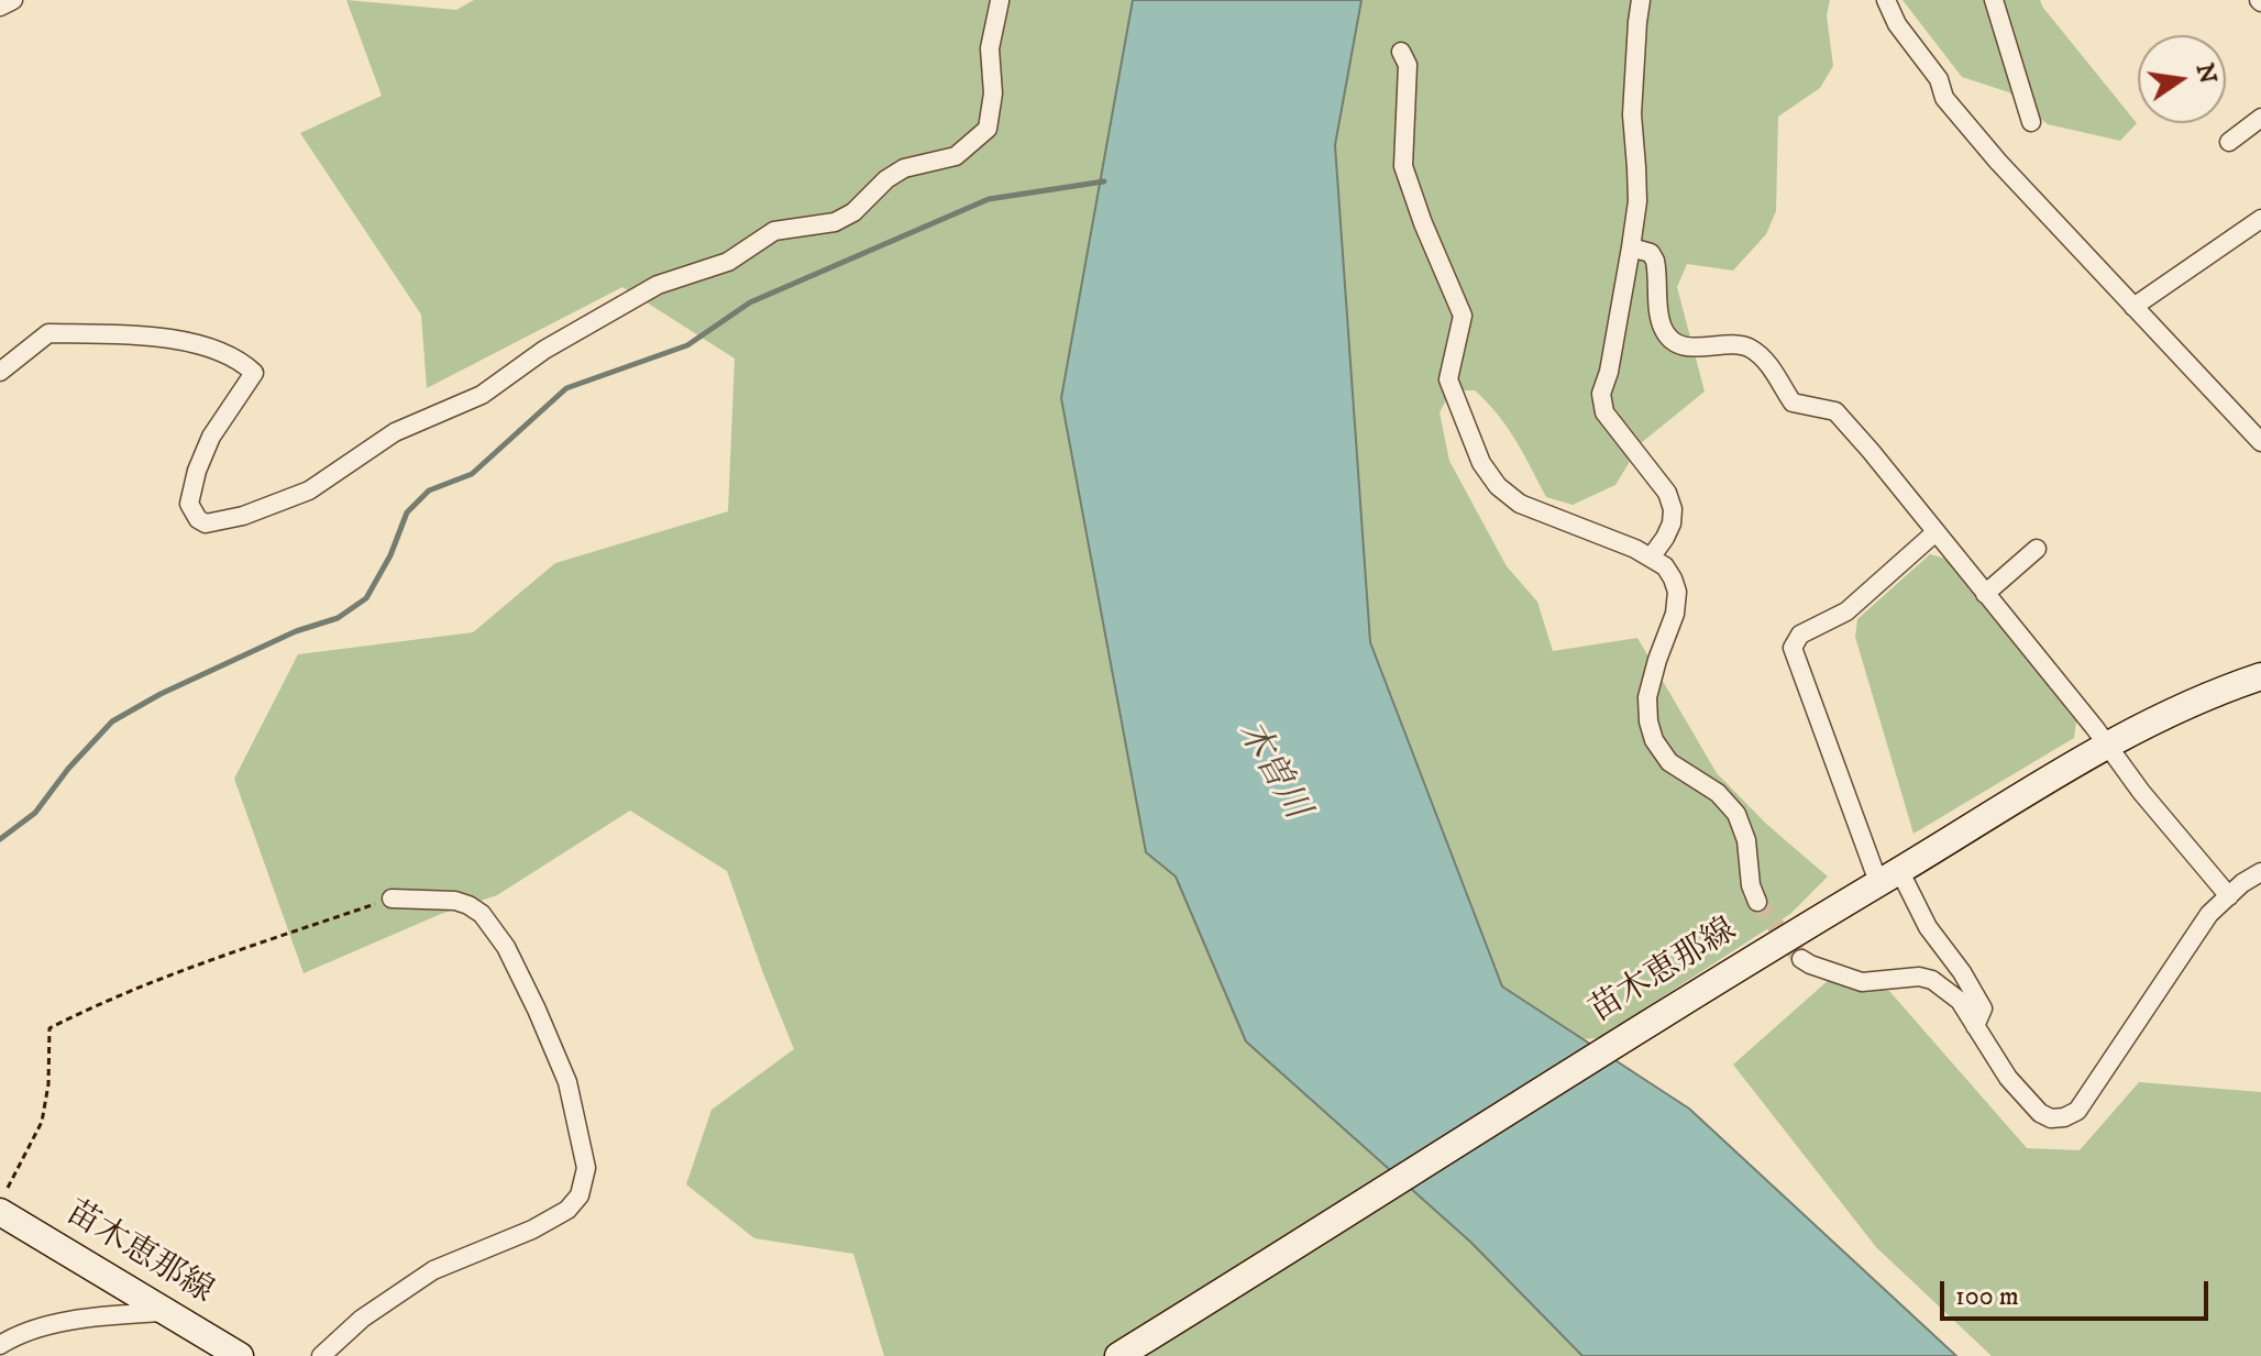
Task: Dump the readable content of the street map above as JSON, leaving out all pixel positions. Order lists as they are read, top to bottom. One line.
{"streets":{"main road":["苗木恵那線"]},"water":["木曽川"],"scale_bar":"100 m","north":"right"}
